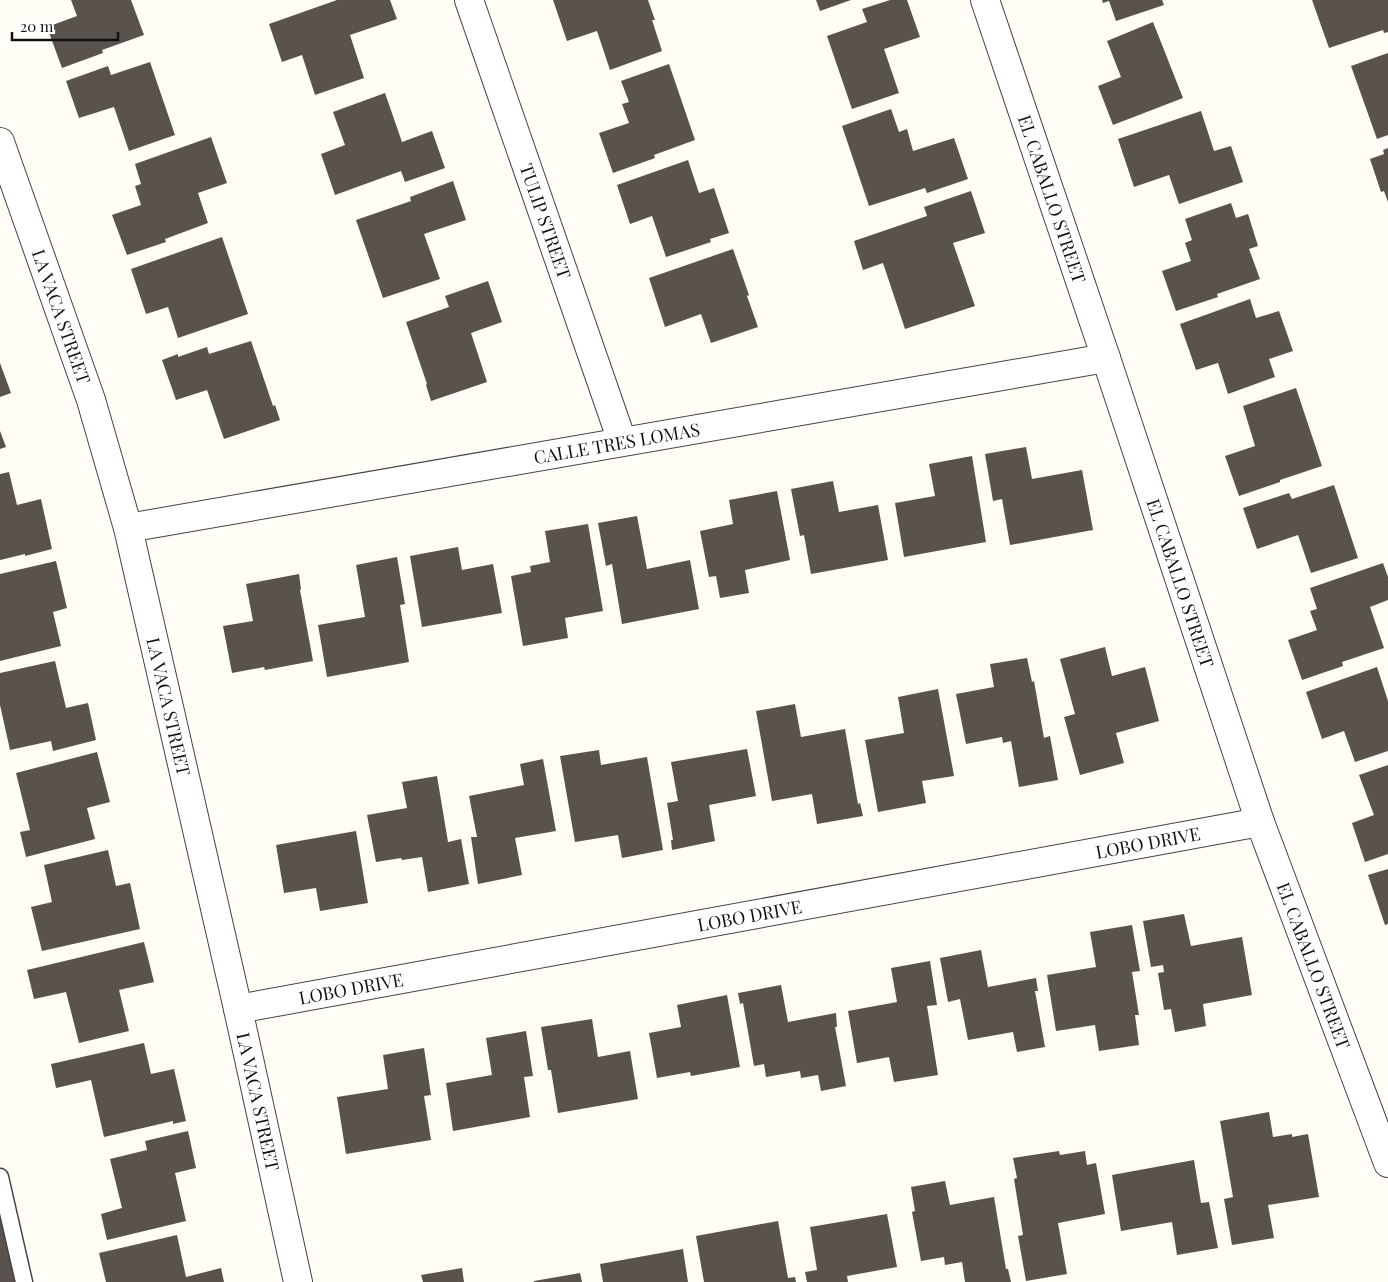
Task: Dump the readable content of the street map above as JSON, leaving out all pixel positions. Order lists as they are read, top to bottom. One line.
{"streets":{"street":["EL CABALLO STREET","TULIP STREET","LA VACA STREET","CALLE TRES LOMAS","LOBO DRIVE"]},"crossings":[["EL CABALLO STREET","CALLE TRES LOMAS"],["EL CABALLO STREET","LOBO DRIVE"],["TULIP STREET","CALLE TRES LOMAS"],["LA VACA STREET","CALLE TRES LOMAS"],["LA VACA STREET","LOBO DRIVE"]],"scale_bar":"20 m"}
